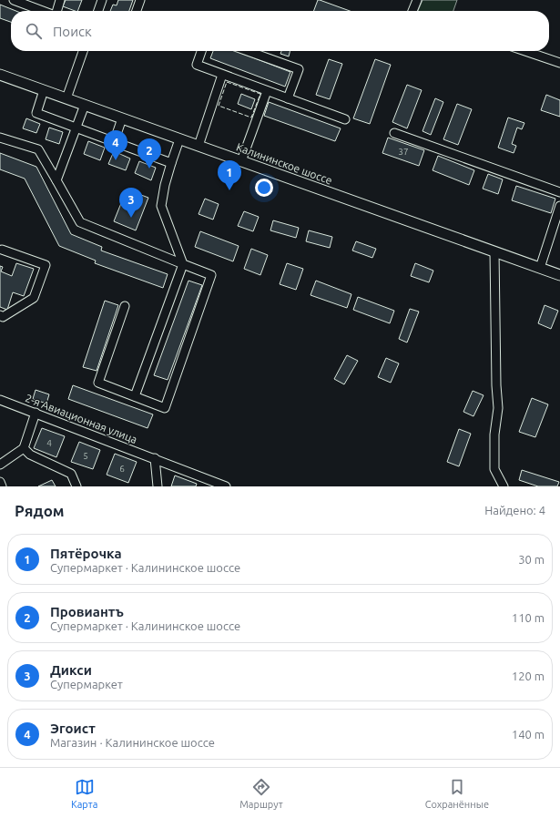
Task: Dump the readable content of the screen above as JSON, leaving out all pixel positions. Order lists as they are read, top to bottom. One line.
{"streets":{"main road":["Калининское шоссе"],"street":["2-я Авиационная улица"]},"house_numbers":["37","4","5","6"],"page":{"search":"Поиск","pins":["4","2","1","3"],"heading":["Рядом","Найдено: 4"],"list":[{"mark":"1","name":"Пятёрочка","note":"Супермаркет · Калининское шоссе","value":"30 m"},{"mark":"2","name":"Провиантъ","note":"Супермаркет · Калининское шоссе","value":"110 m"},{"mark":"3","name":"Дикси","note":"Супермаркет","value":"120 m"},{"mark":"4","name":"Эгоист","note":"Магазин · Калининское шоссе","value":"140 m"}],"nav":["Карта","Маршрут","Сохранённые"]}}
